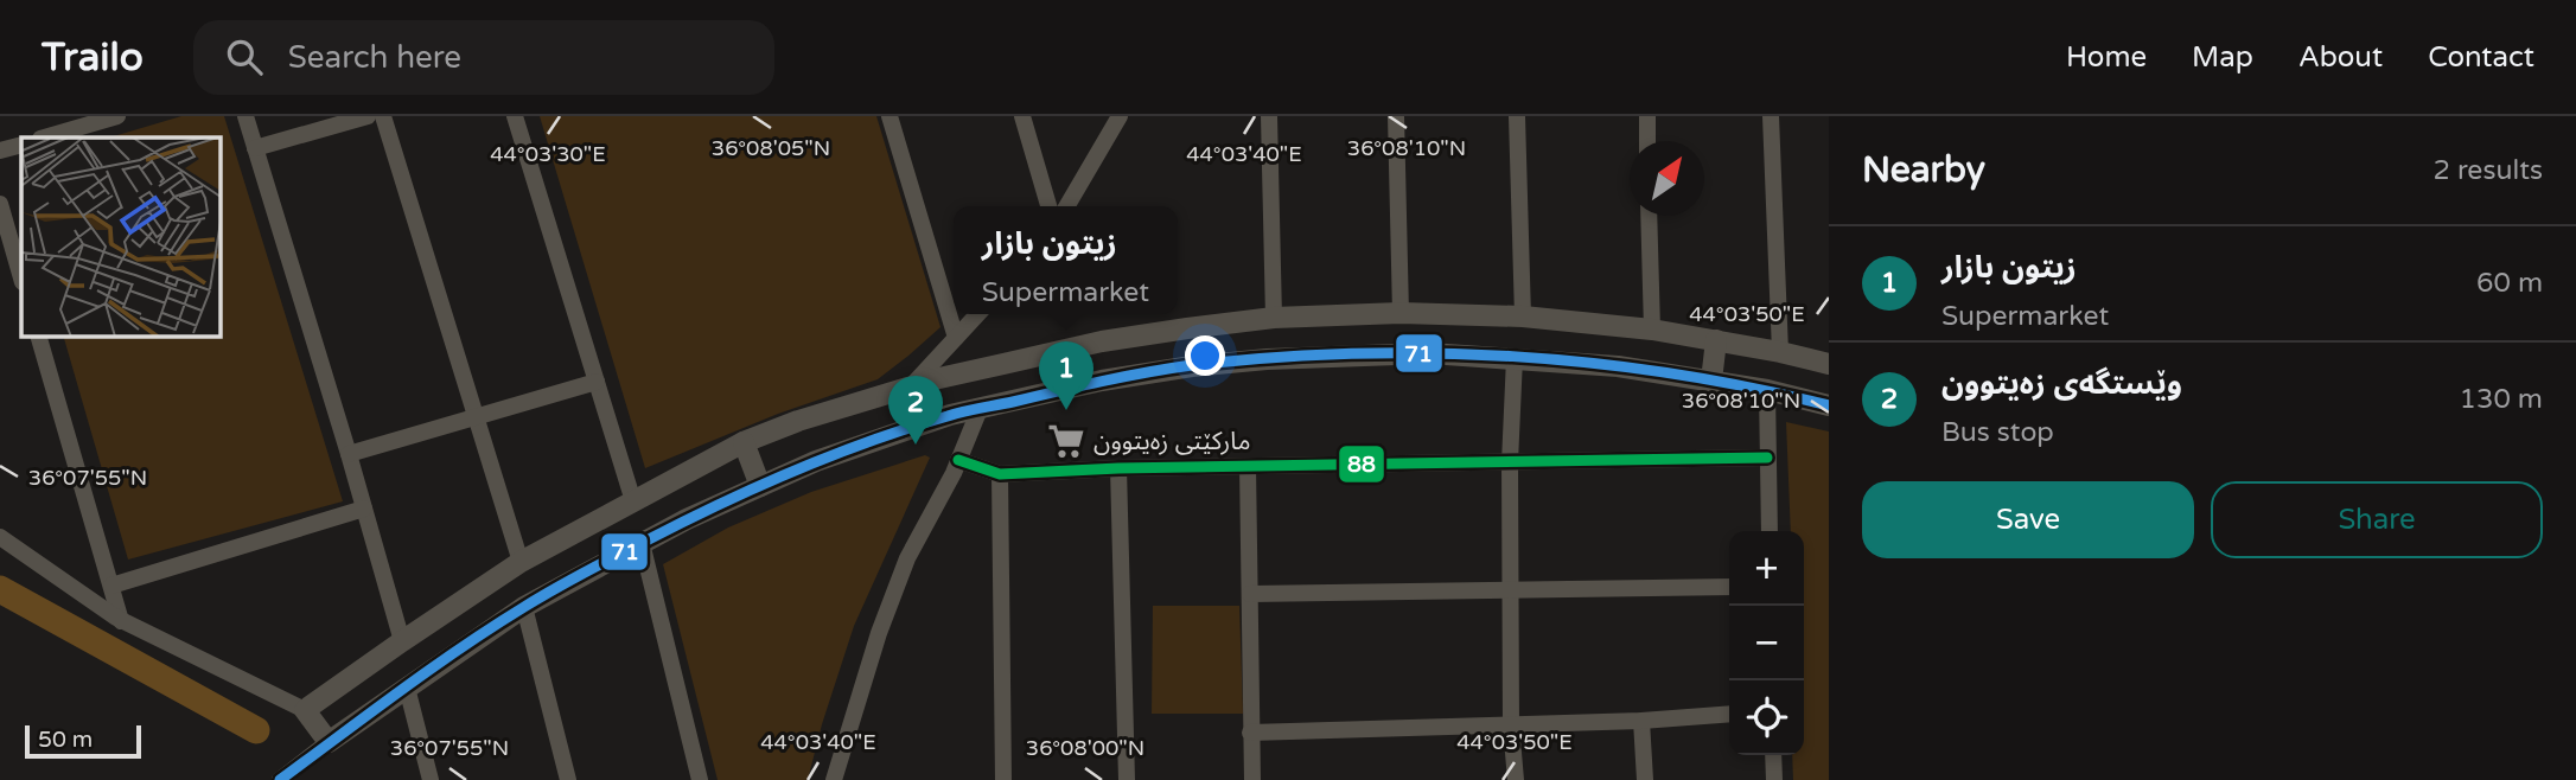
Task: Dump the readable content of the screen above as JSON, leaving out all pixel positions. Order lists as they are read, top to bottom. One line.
{"places":{"supermarket":["مارکێتی زەیتوون"]},"lines":["transit line 71","transit line 88"],"scale_bar":"50 m","north":"top right","page":{"header":"Trailo","search":"Search here","nav":["Home","Map","About","Contact"],"heading":["Nearby","2 results"],"popup":["زيتون بازار","Supermarket"],"list":[{"mark":"1","name":"زيتون بازار","note":"Supermarket","value":"60 m"},{"mark":"2","name":"وێستگەی زەیتوون","note":"Bus stop","value":"130 m"}],"pins":["1","2"],"buttons":["Save","Share"],"map_buttons":["+","−"],"scale":"50 m"},"coordinates":["36°08'05\"N","36°08'10\"N","44°03'30\"E","44°03'40\"E","44°03'50\"E","36°07'55\"N","36°08'00\"N"]}
